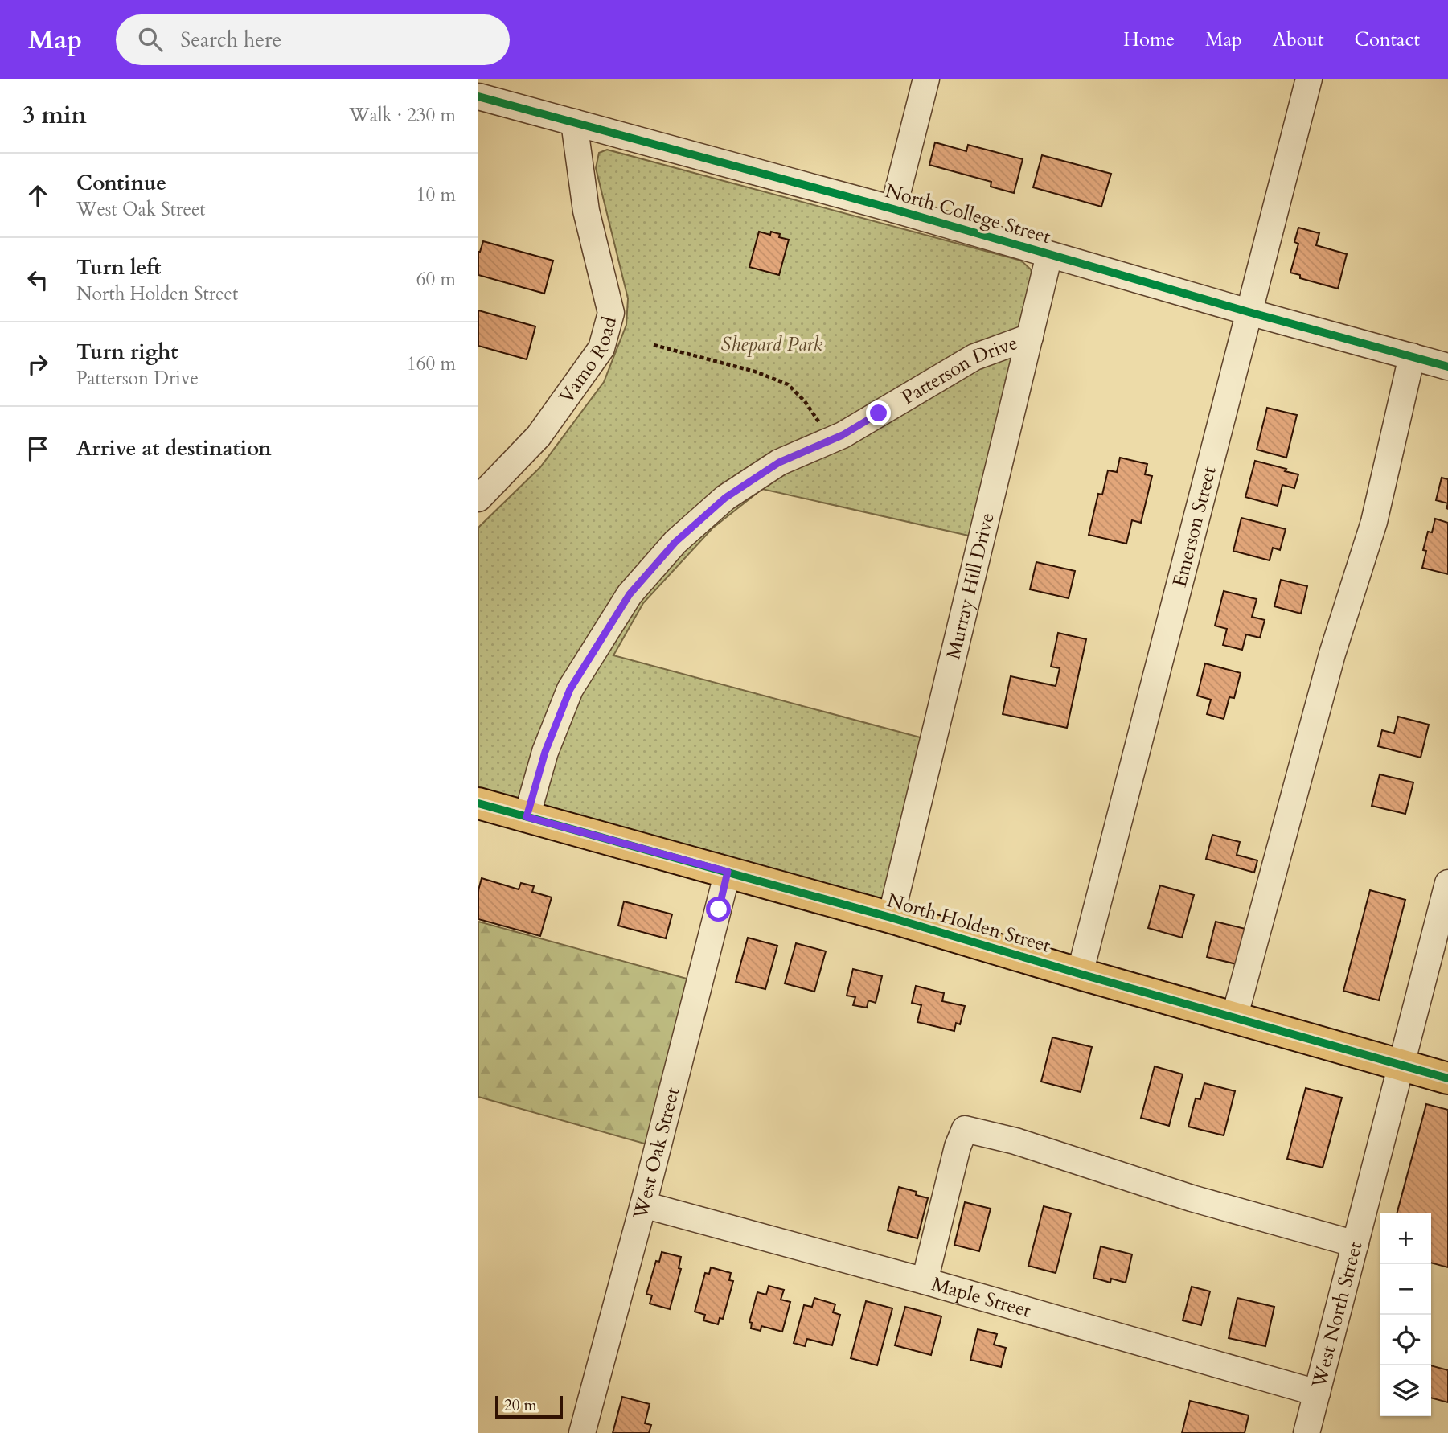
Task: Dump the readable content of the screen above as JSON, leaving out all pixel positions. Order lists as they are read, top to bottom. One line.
{"streets":{"main road":["North Holden Street"],"street":["North College Street","Vamo Road","Patterson Drive","Emerson Street","Murray Hill Drive","West Oak Street","Maple Street","West North Street"]},"crossings":[["North College Street","Vamo Road"],["North College Street","Emerson Street"],["North College Street","Murray Hill Drive"],["Patterson Drive","Murray Hill Drive"],["Patterson Drive","North Holden Street"],["Emerson Street","North Holden Street"],["Murray Hill Drive","North Holden Street"],["North Holden Street","West Oak Street"],["North Holden Street","West North Street"],["West Oak Street","Maple Street"],["Maple Street","West North Street"]],"parks":["Shepard Park"],"scale_bar":"20 m","page":{"header":"Map","search":"Search here","nav":["Home","Map","About","Contact"],"heading":["3 min","Walk · 230 m"],"list":[["Continue","West Oak Street","10 m"],["Turn left","North Holden Street","60 m"],["Turn right","Patterson Drive","160 m"],"Arrive at destination"],"map_buttons":["+","−"],"scale":"20 m"}}
